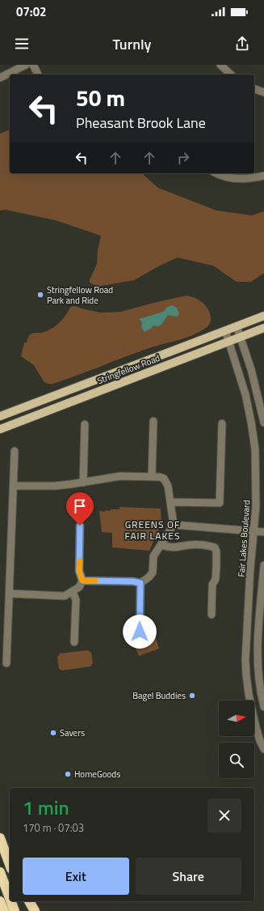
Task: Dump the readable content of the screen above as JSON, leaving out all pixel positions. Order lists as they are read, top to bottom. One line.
{"streets":{"main road":["Stringfellow Road"],"street":["Fair Lakes Boulevard"]},"crossings":[["Stringfellow Road","Fair Lakes Boulevard"]],"districts":["GREENS OF FAIR LAKES"],"places":["Stringfellow Road Park and Ride","Bagel Buddies","Savers","HomeGoods"],"north":"right","page":{"status":"07:02","header":"Turnly","turn":["50 m","Pheasant Brook Lane"],"heading":["1 min","170 m · 07:03"],"buttons":["Exit","Share"]}}
